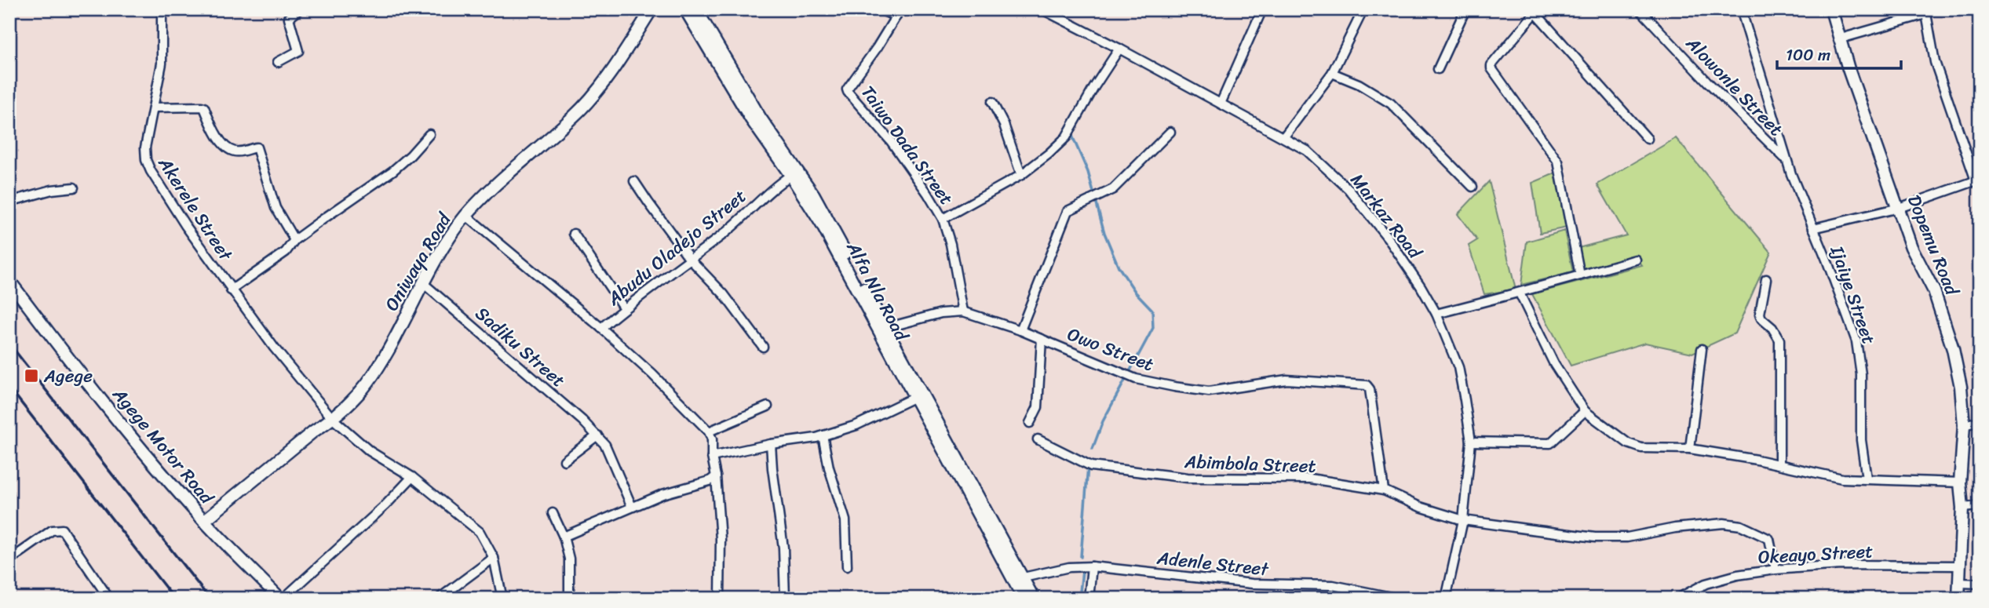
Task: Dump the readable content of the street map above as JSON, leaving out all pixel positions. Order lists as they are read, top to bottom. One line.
{"streets":{"main road":["Dopemu Road","Oniwaya Road","Alfa Nla Road","Agege Motor Road"],"street":["Alowonle Street","Taiwo Dada Street","Akerele Street","Markaz Road","Abudu Oladejo Street","Ijaiye Street","Sadiku Street","Owo Street","Abimbola Street","Okeayo Street","Adenle Street"]},"crossings":[["Alowonle Street","Ijaiye Street"],["Taiwo Dada Street","Owo Street"],["Akerele Street","Oniwaya Road"],["Markaz Road","Abimbola Street"],["Dopemu Road","Okeayo Street"],["Abudu Oladejo Street","Alfa Nla Road"],["Oniwaya Road","Sadiku Street"],["Oniwaya Road","Agege Motor Road"],["Alfa Nla Road","Owo Street"],["Alfa Nla Road","Adenle Street"],["Owo Street","Abimbola Street"],["Abimbola Street","Okeayo Street"]],"places":{"transit":["Agege"]},"scale_bar":"100 m"}
